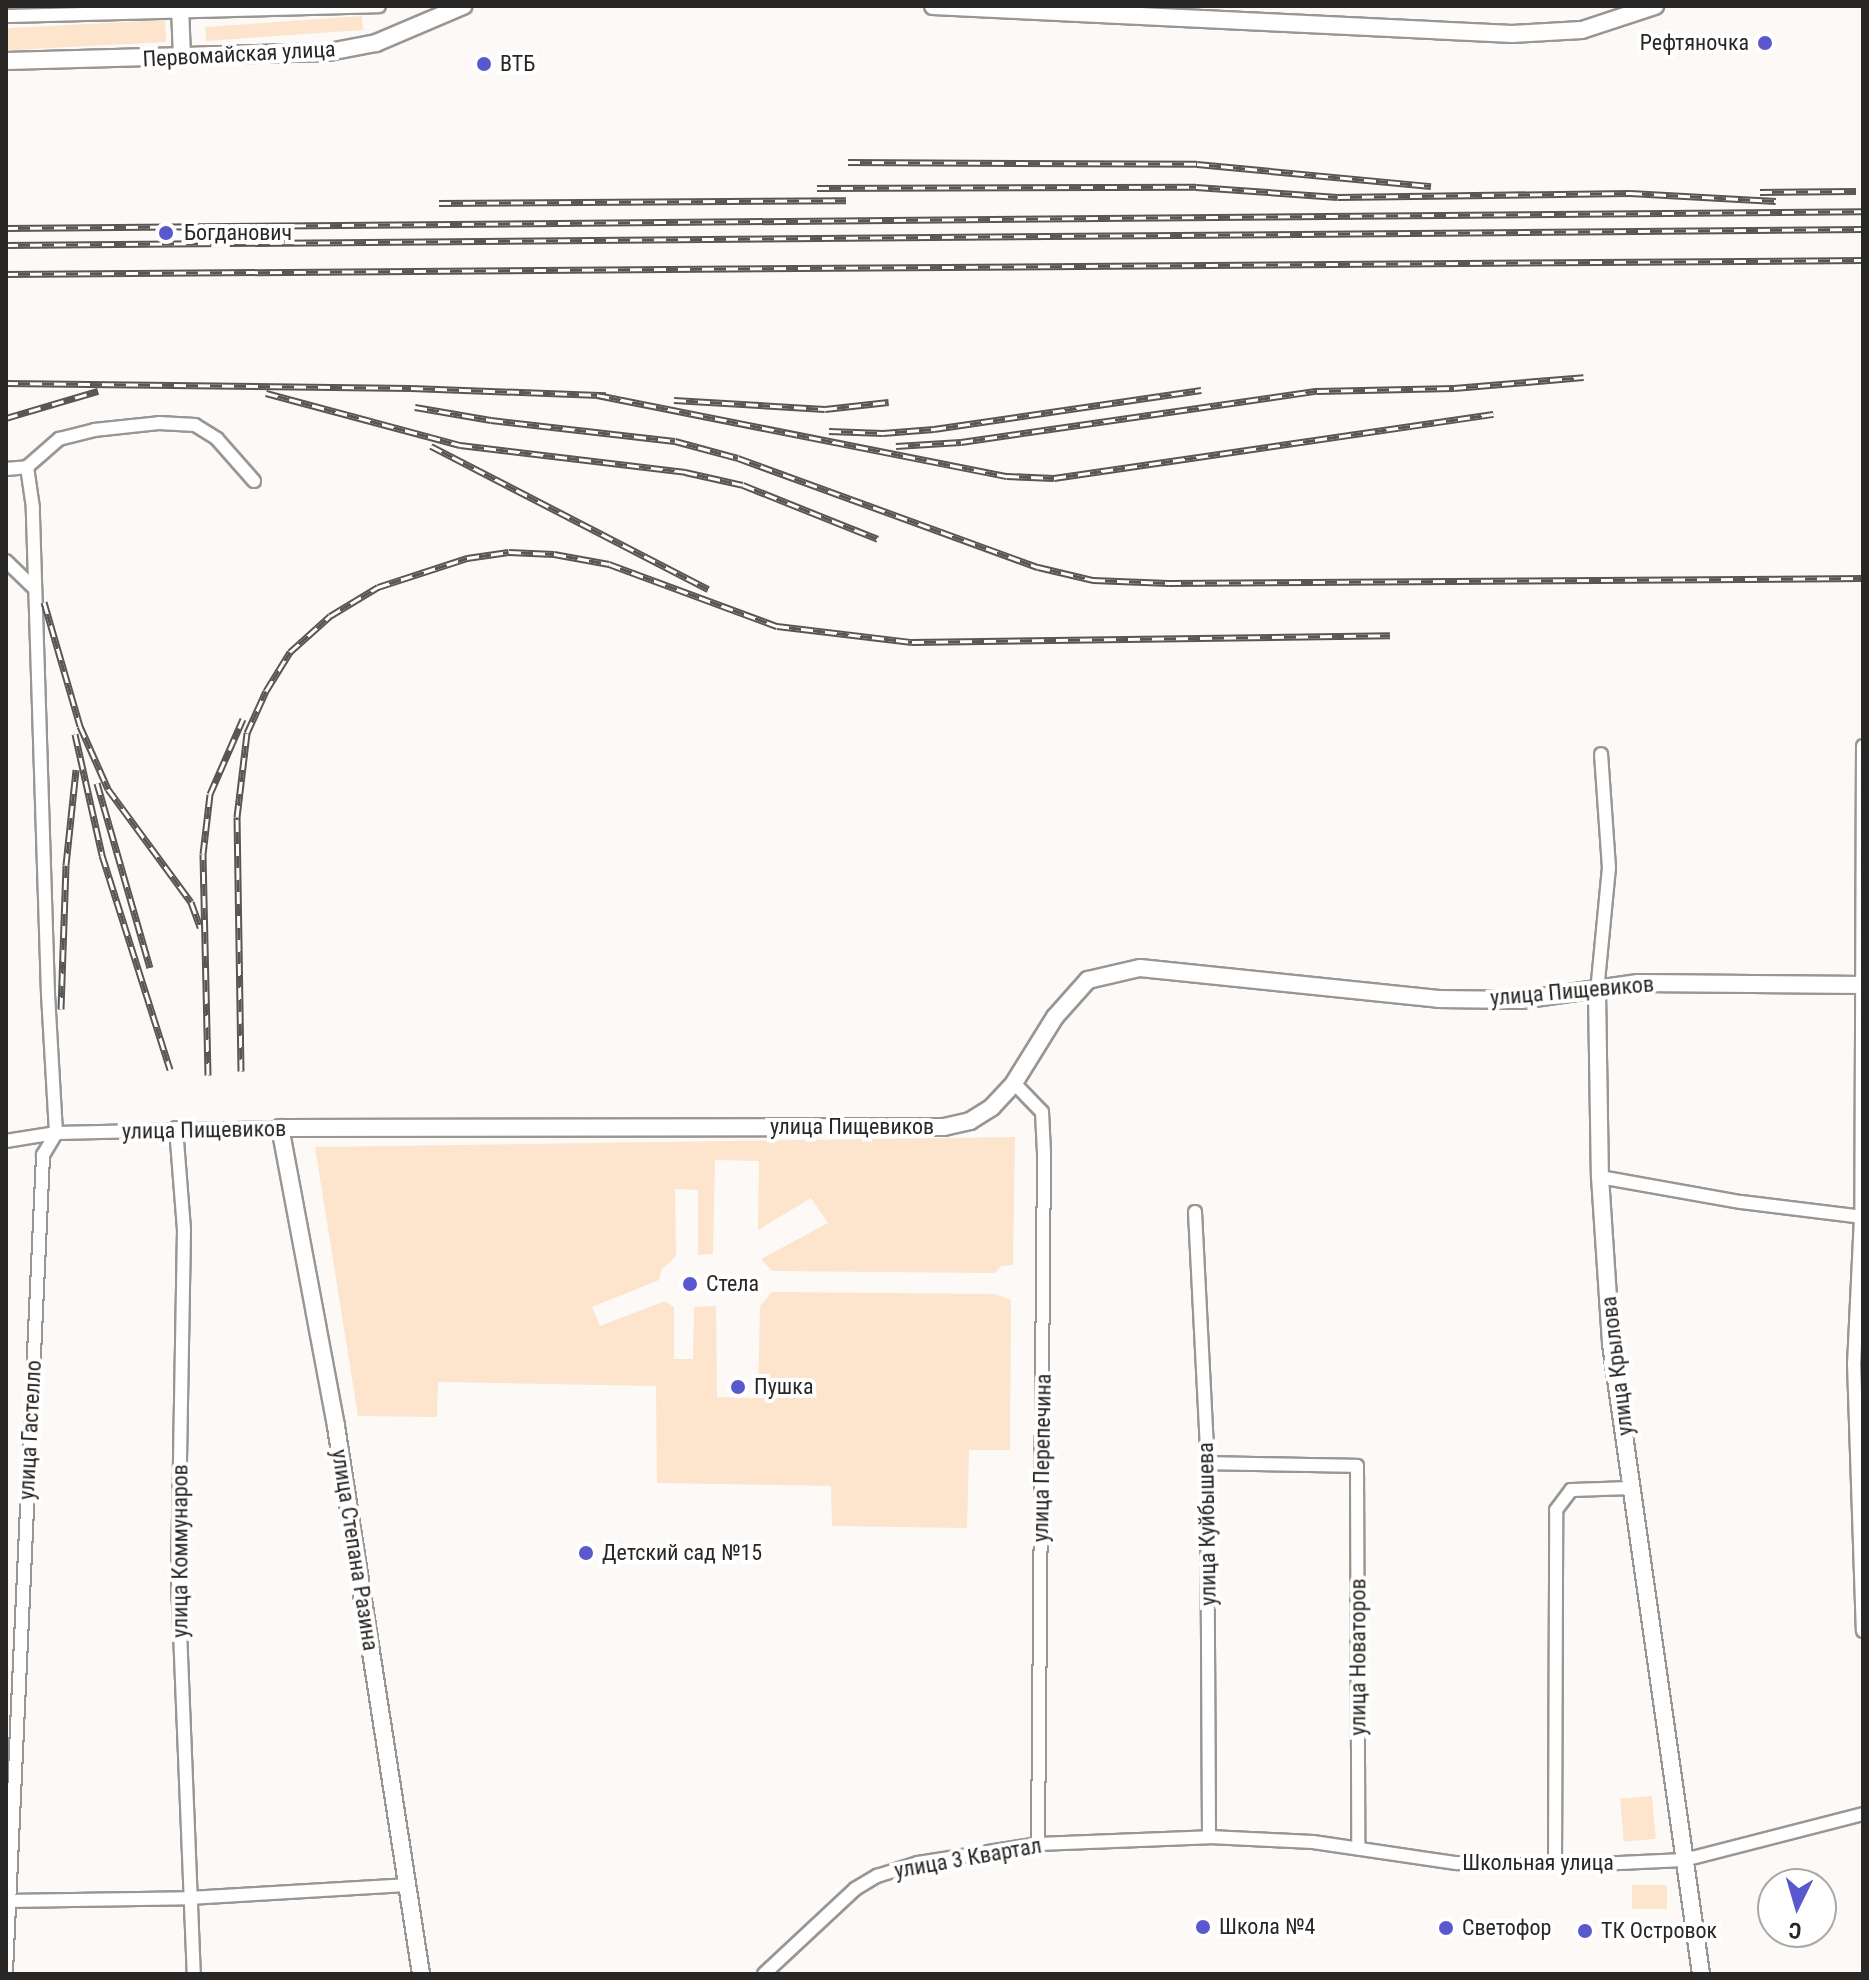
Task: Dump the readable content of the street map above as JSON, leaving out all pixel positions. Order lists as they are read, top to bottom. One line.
{"streets":{"main road":["Первомайская улица","улица Пищевиков","улица Крылова","улица Степана Разина"],"street":["улица Гастелло","улица Перепечина","улица Куйбышева","улица Коммунаров","улица Новаторов","улица 3 Квартал","Школьная улица"]},"crossings":[["улица Пищевиков","улица Крылова"],["улица Пищевиков","улица Гастелло"],["улица Пищевиков","улица Перепечина"],["улица Пищевиков","улица Степана Разина"],["улица Пищевиков","улица Коммунаров"],["улица Крылова","Школьная улица"],["улица Перепечина","улица 3 Квартал"],["улица Куйбышева","улица Новаторов"],["улица Куйбышева","улица 3 Квартал"],["улица Куйбышева","Школьная улица"],["улица Новаторов","Школьная улица"],["улица 3 Квартал","Школьная улица"]],"places":["Рефтяночка","ВТБ","Богданович","Стела","Пушка","Детский сад №15","Школа №4","Светофор","ТК Островок"],"north":"bottom"}
